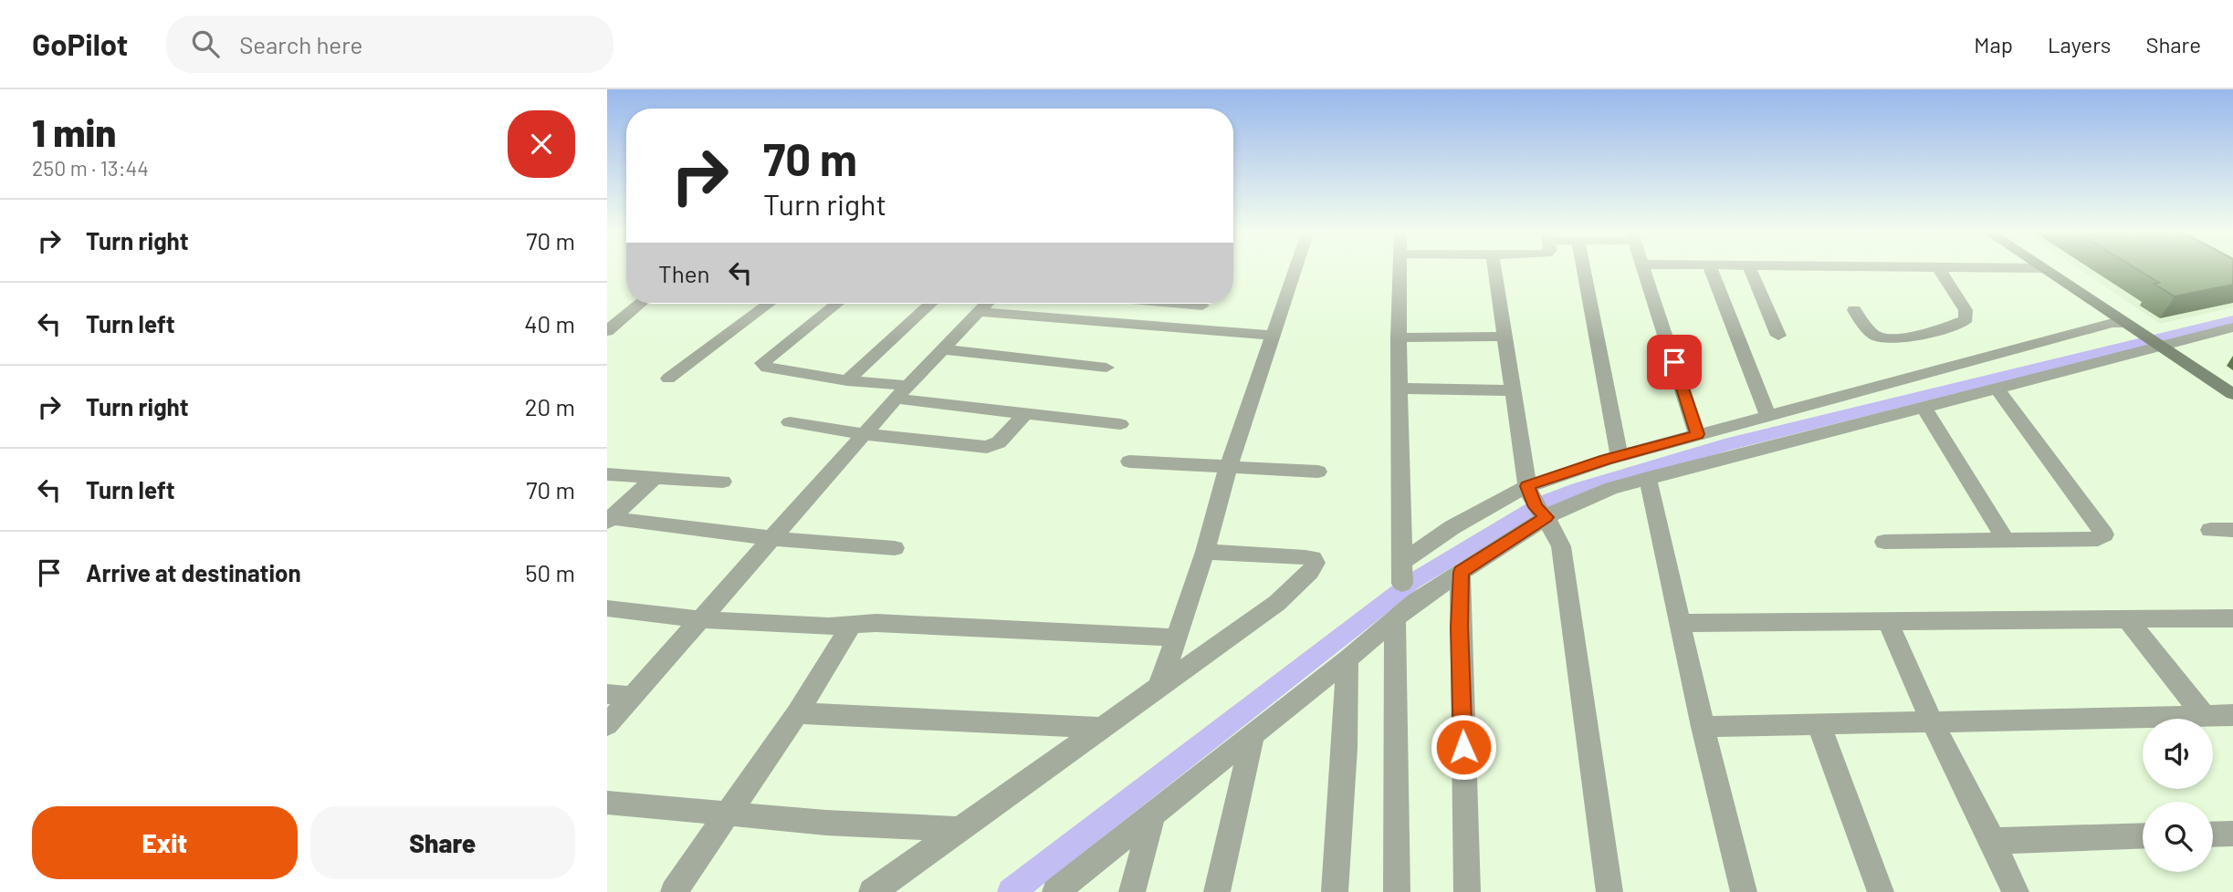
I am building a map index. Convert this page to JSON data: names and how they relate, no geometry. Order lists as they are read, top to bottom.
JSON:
{
  "page": {
    "header": "GoPilot",
    "search": "Search here",
    "nav": ["Map", "Layers", "Share"],
    "heading": ["1 min", "250 m · 13:44"],
    "turn": ["70 m", "Turn right"],
    "list": [
      {
        "name": "Turn right",
        "value": "70 m"
      },
      {
        "name": "Turn left",
        "value": "40 m"
      },
      {
        "name": "Turn right",
        "value": "20 m"
      },
      {
        "name": "Turn left",
        "value": "70 m"
      },
      {
        "name": "Arrive at destination",
        "value": "50 m"
      }
    ],
    "then": "Then",
    "buttons": ["Exit", "Share"]
  }
}
